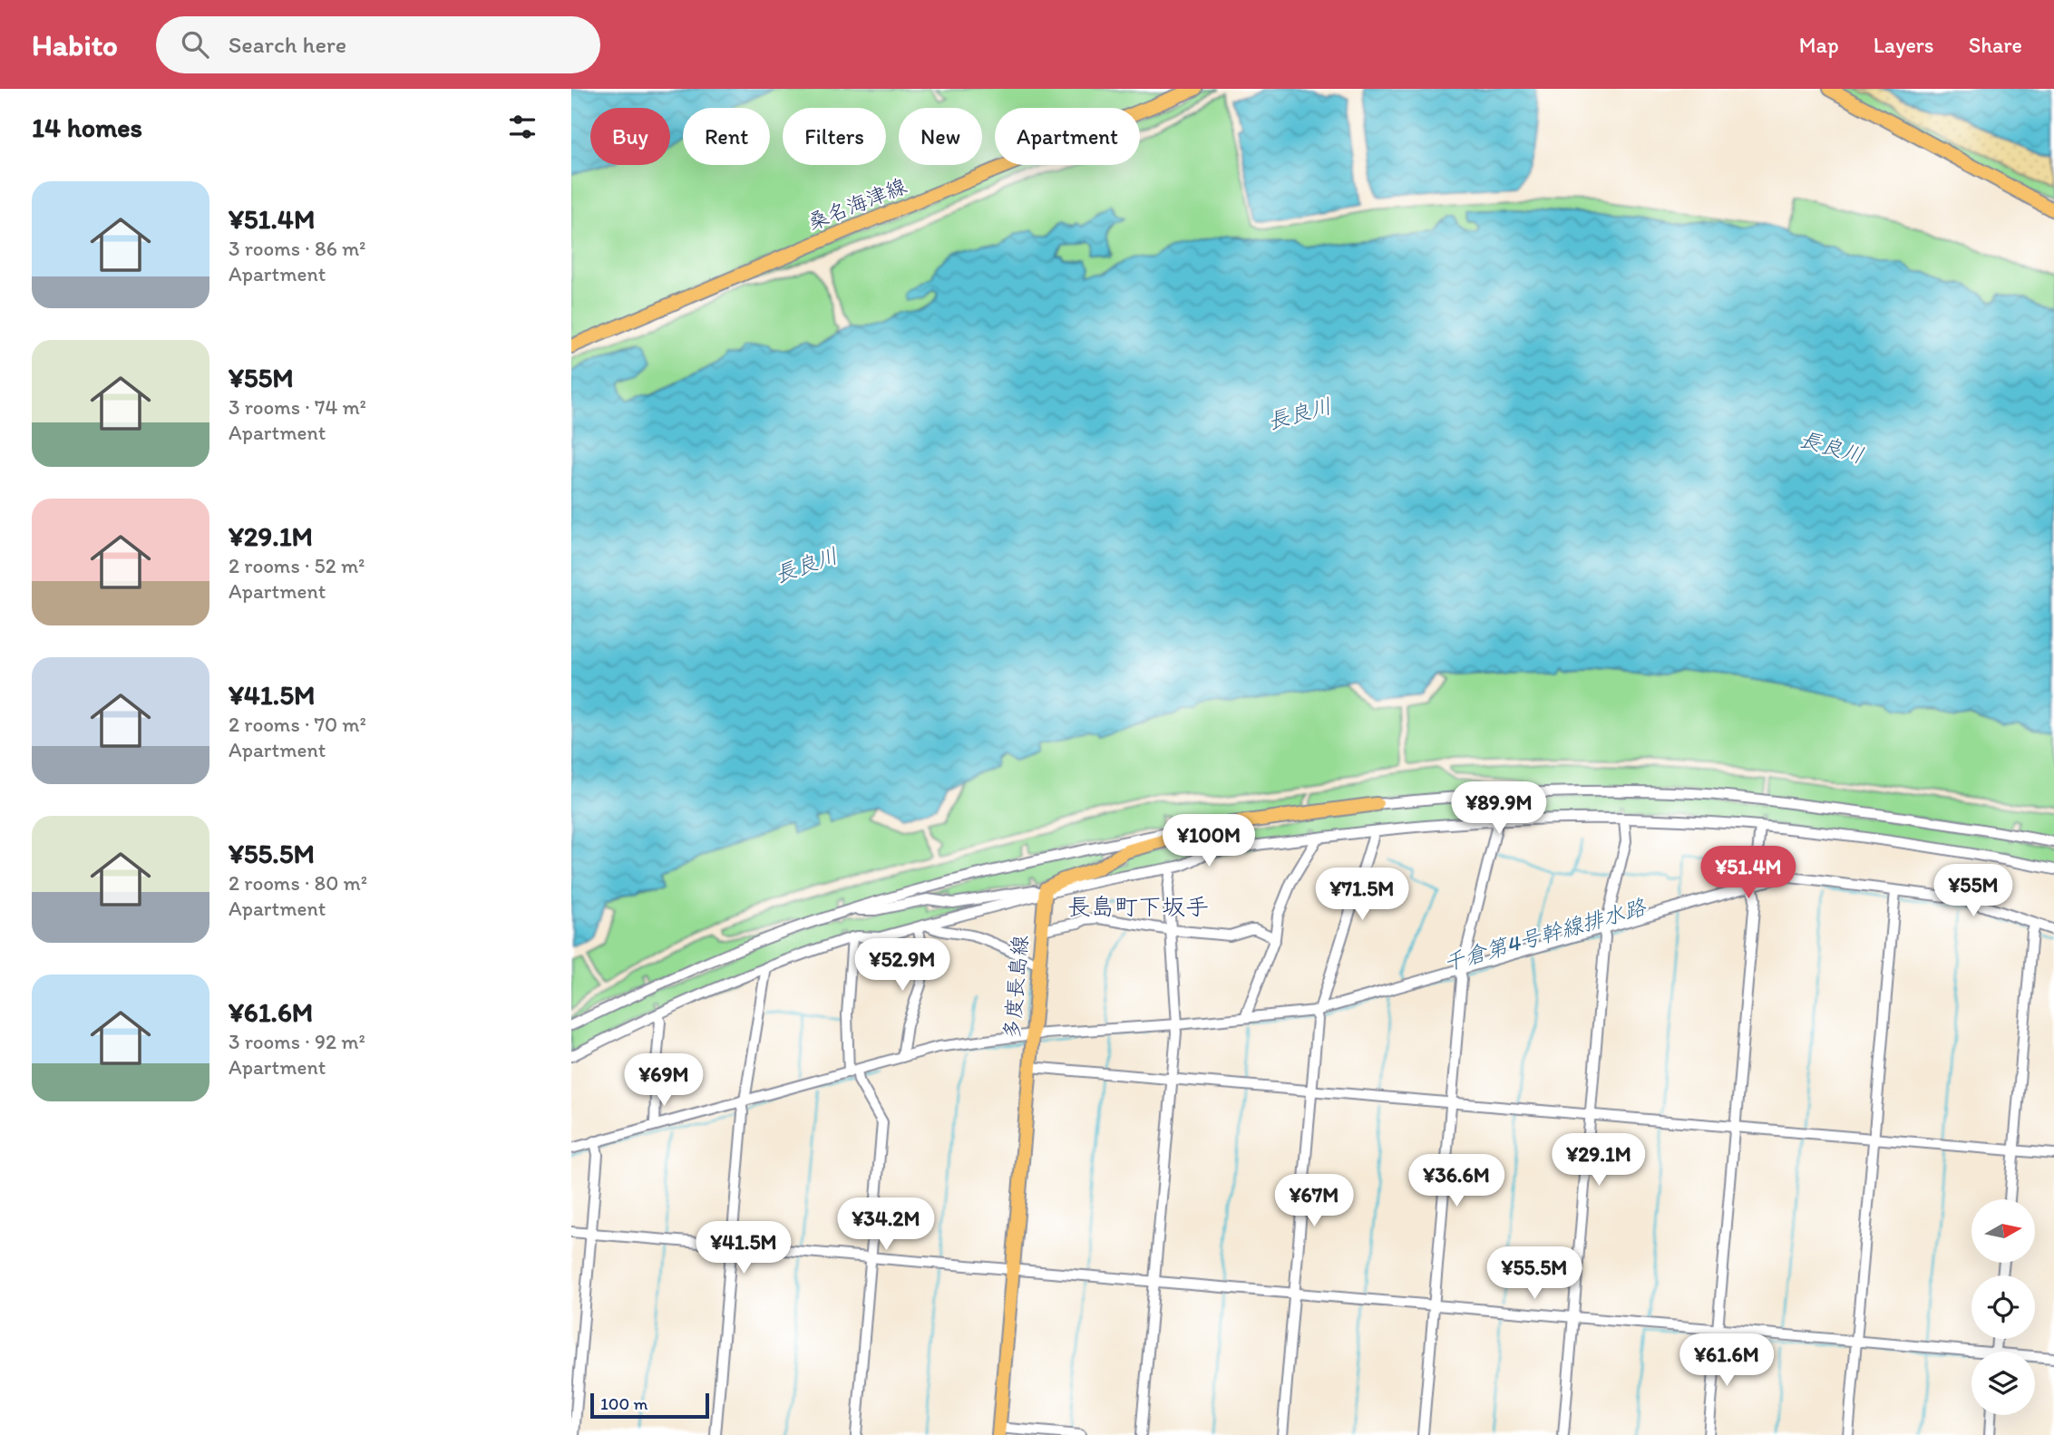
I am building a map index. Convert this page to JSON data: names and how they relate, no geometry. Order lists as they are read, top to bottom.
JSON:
{
  "streets": {
    "main road": ["桑名海津線", "多度長島線"]
  },
  "districts": ["長島町下坂手"],
  "water": ["長良川", "千倉第4号幹線排水路"],
  "scale_bar": "100 m",
  "north": "right",
  "page": {
    "header": "Habito",
    "search": "Search here",
    "nav": ["Map", "Layers", "Share"],
    "heading": "14 homes",
    "chip": [
      "Buy",
      "Rent",
      "Filters",
      "New",
      "Apartment"
    ],
    "list": [
      {
        "name": "¥51.4M",
        "note": "3 rooms · 86 m² · Apartment"
      },
      {
        "name": "¥55M",
        "note": "3 rooms · 74 m² · Apartment"
      },
      {
        "name": "¥29.1M",
        "note": "2 rooms · 52 m² · Apartment"
      },
      {
        "name": "¥41.5M",
        "note": "2 rooms · 70 m² · Apartment"
      },
      {
        "name": "¥55.5M",
        "note": "2 rooms · 80 m² · Apartment"
      },
      {
        "name": "¥61.6M",
        "note": "3 rooms · 92 m² · Apartment"
      }
    ],
    "price": [
      "¥89.9M",
      "¥100M",
      "¥51.4M",
      "¥55M",
      "¥71.5M",
      "¥52.9M",
      "¥69M",
      "¥29.1M",
      "¥36.6M",
      "¥67M",
      "¥34.2M",
      "¥41.5M",
      "¥55.5M",
      "¥61.6M"
    ],
    "scale": "100 m"
  }
}
